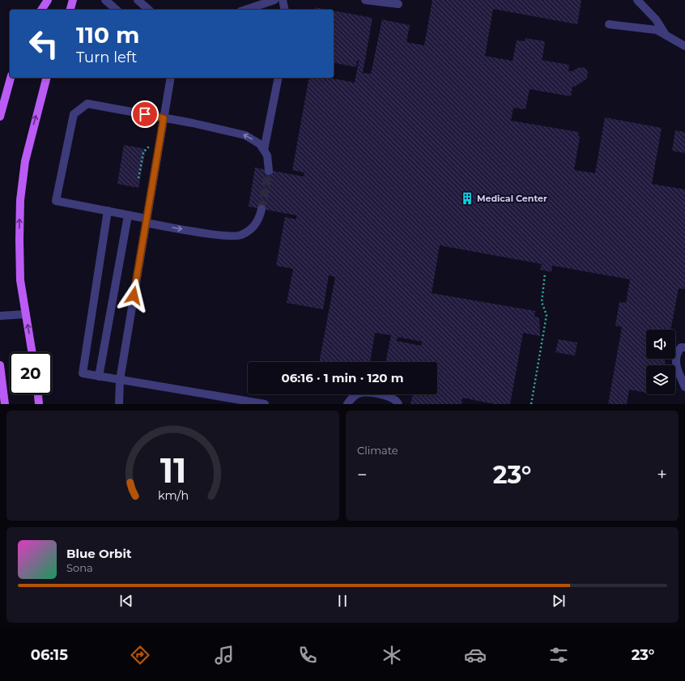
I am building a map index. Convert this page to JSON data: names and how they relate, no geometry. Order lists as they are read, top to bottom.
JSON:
{
  "places": {
    "building": ["Medical Center"]
  },
  "page": {
    "turn": ["110 m", "Turn left"],
    "limit": "20",
    "trip": "06:16 · 1 min · 120 m",
    "tile": "Climate",
    "heat": ["−", "23°", "+"],
    "song": ["Blue Orbit", "Sona"],
    "tabs": ["06:15", "23°"],
    "gauge": ["11", "km/h"]
  }
}
